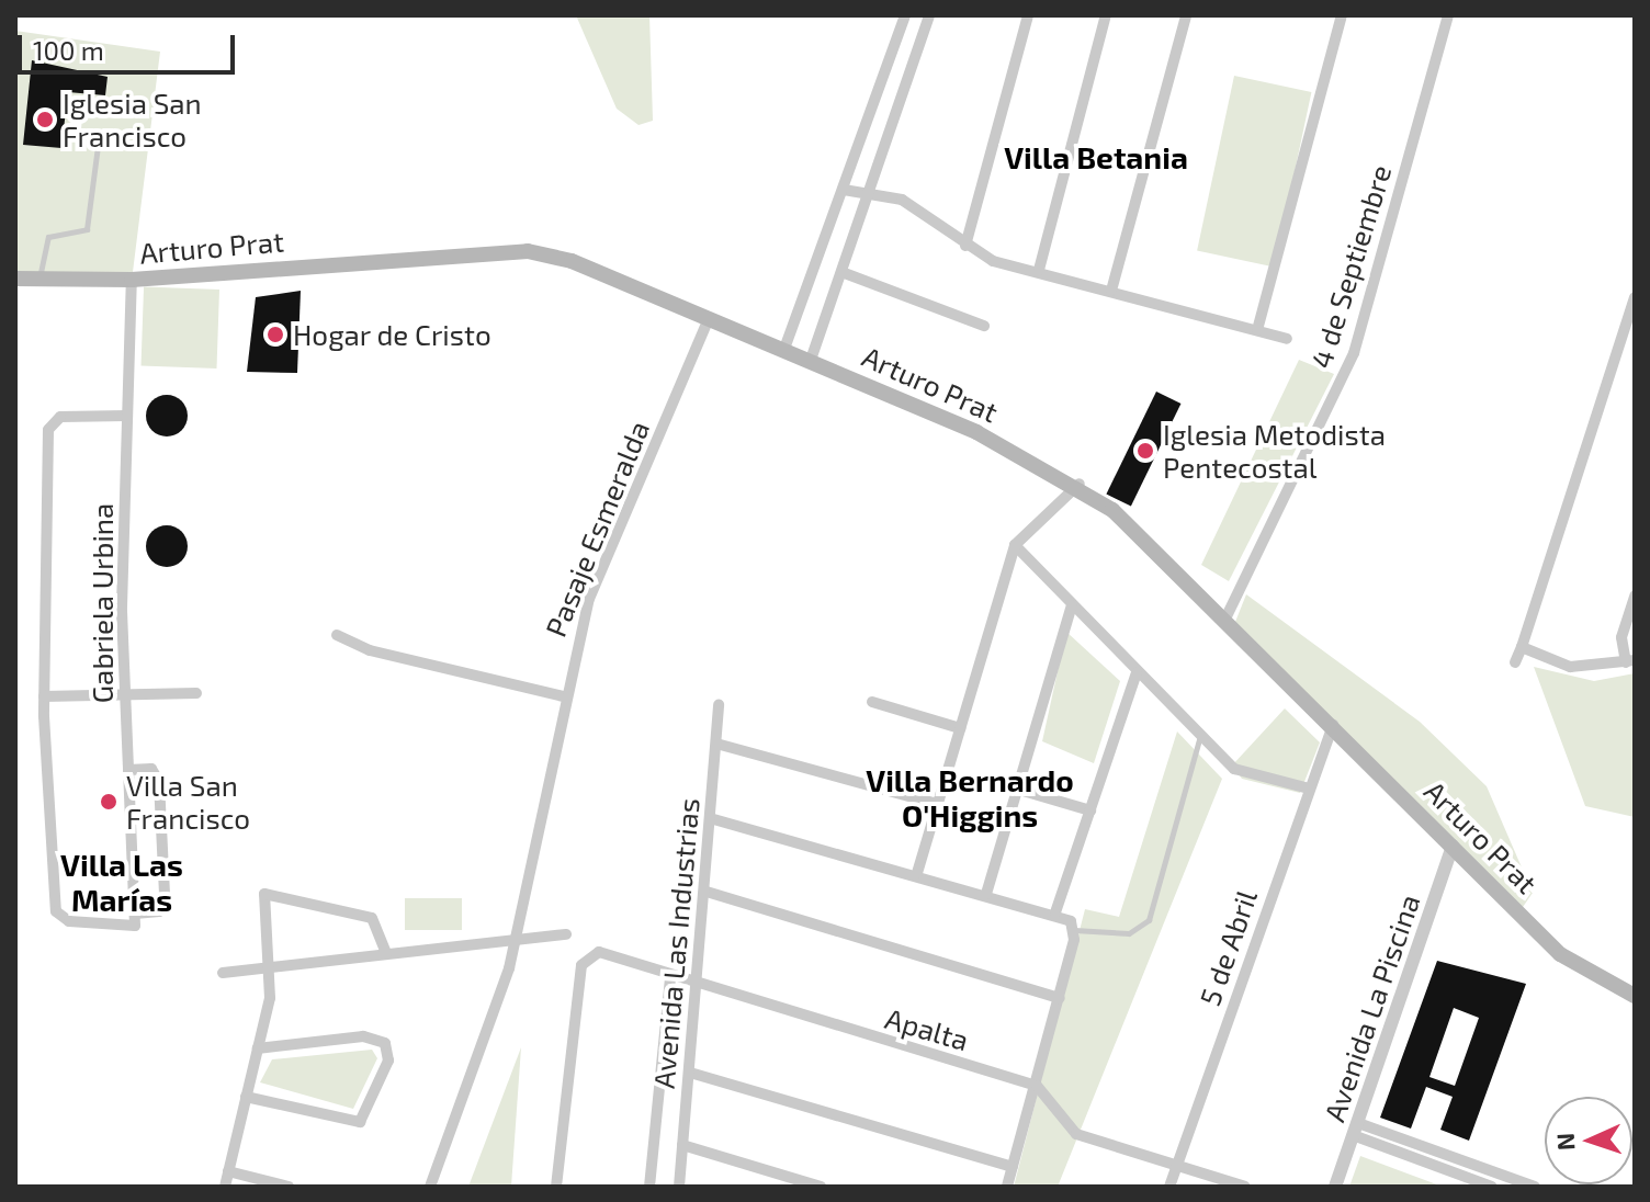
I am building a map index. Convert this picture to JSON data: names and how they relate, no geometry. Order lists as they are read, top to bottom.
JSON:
{
  "streets": {
    "main road": ["Arturo Prat"],
    "street": [
      "4 de Septiembre",
      "Pasaje Esmeralda",
      "Gabriela Urbina",
      "Avenida Las Industrias",
      "5 de Abril",
      "Avenida La Piscina",
      "Apalta"
    ]
  },
  "crossings": [
    ["Arturo Prat", "4 de Septiembre"],
    ["Arturo Prat", "Pasaje Esmeralda"],
    ["Arturo Prat", "Gabriela Urbina"],
    ["Arturo Prat", "5 de Abril"],
    ["Arturo Prat", "Avenida La Piscina"],
    ["Avenida Las Industrias", "Apalta"]
  ],
  "districts": ["Villa Betania", "Villa Bernardo O'Higgins", "Villa Las Marías"],
  "places": [
    "Iglesia San Francisco",
    "Hogar de Cristo",
    "Iglesia Metodista Pentecostal",
    "Villa San Francisco"
  ],
  "scale_bar": "100 m",
  "north": "left"
}
